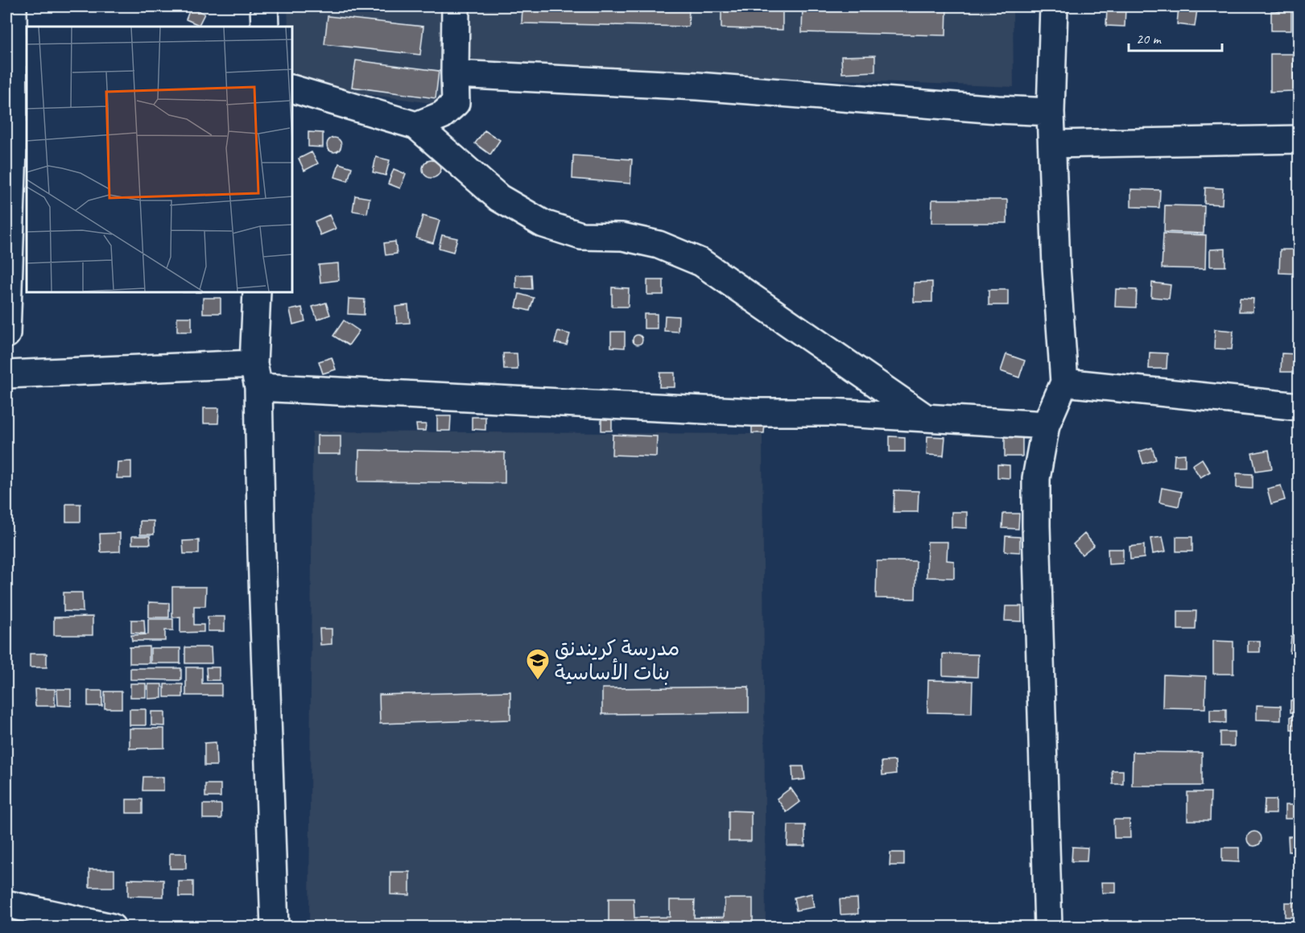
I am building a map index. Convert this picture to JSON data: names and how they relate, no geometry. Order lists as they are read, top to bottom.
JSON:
{
  "places": {
    "school or university": ["مدرسة كريندنق بنات الأساسية"]
  },
  "scale_bar": "20 m"
}
